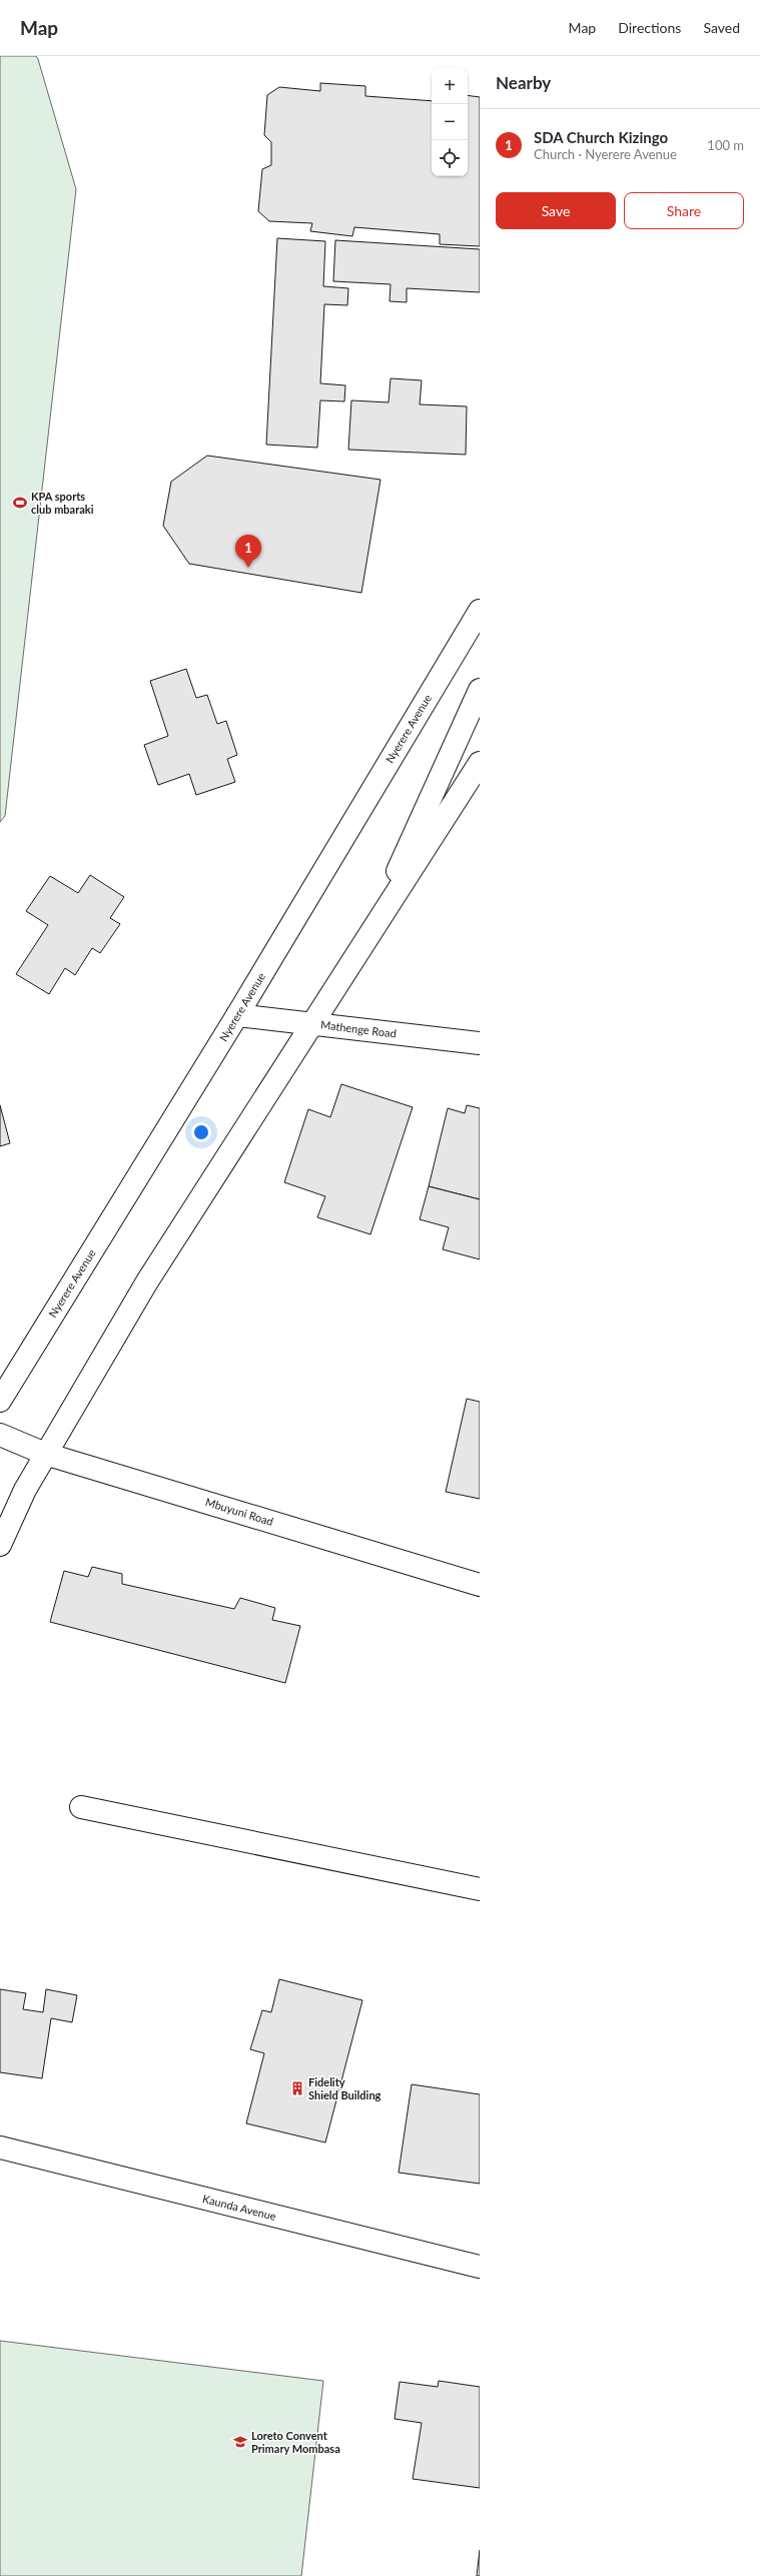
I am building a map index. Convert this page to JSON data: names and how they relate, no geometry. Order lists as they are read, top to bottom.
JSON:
{
  "streets": {
    "main road": [
      "Nyerere Avenue",
      "Mathenge Road",
      "Mbuyuni Road",
      "Kaunda Avenue"
    ]
  },
  "crossings": [
    ["Nyerere Avenue", "Mathenge Road"]
  ],
  "places": {
    "sports": ["KPA sports club mbaraki"],
    "building": ["Fidelity Shield Building"],
    "school or university": ["Loreto Convent Primary Mombasa"]
  },
  "page": {
    "header": "Map",
    "nav": ["Map", "Directions", "Saved"],
    "heading": "Nearby",
    "map_buttons": ["+", "−"],
    "list": [
      {
        "mark": "1",
        "name": "SDA Church Kizingo",
        "note": "Church · Nyerere Avenue",
        "value": "100 m"
      }
    ],
    "buttons": ["Save", "Share"],
    "pins": "1"
  }
}
